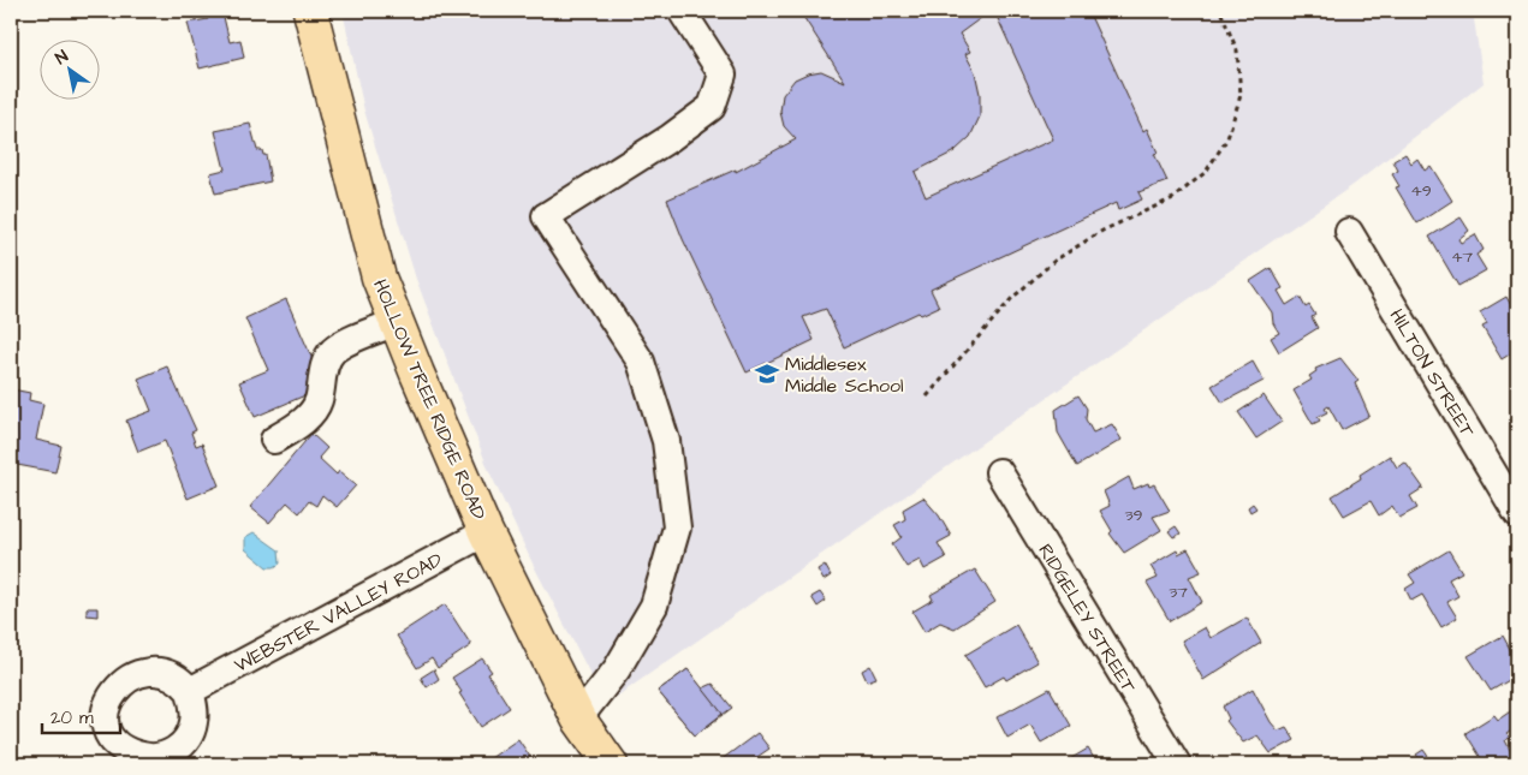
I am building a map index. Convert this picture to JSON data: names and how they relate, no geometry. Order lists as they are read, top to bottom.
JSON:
{
  "streets": {
    "main road": ["HOLLOW TREE RIDGE ROAD"],
    "street": ["HILTON STREET", "WEBSTER VALLEY ROAD", "RIDGELEY STREET"]
  },
  "crossings": [
    ["HOLLOW TREE RIDGE ROAD", "WEBSTER VALLEY ROAD"]
  ],
  "places": {
    "school or university": ["Middlesex Middle School"]
  },
  "house_numbers": [
    "49",
    "47",
    "39",
    "37"
  ],
  "scale_bar": "20 m",
  "north": "top left"
}
